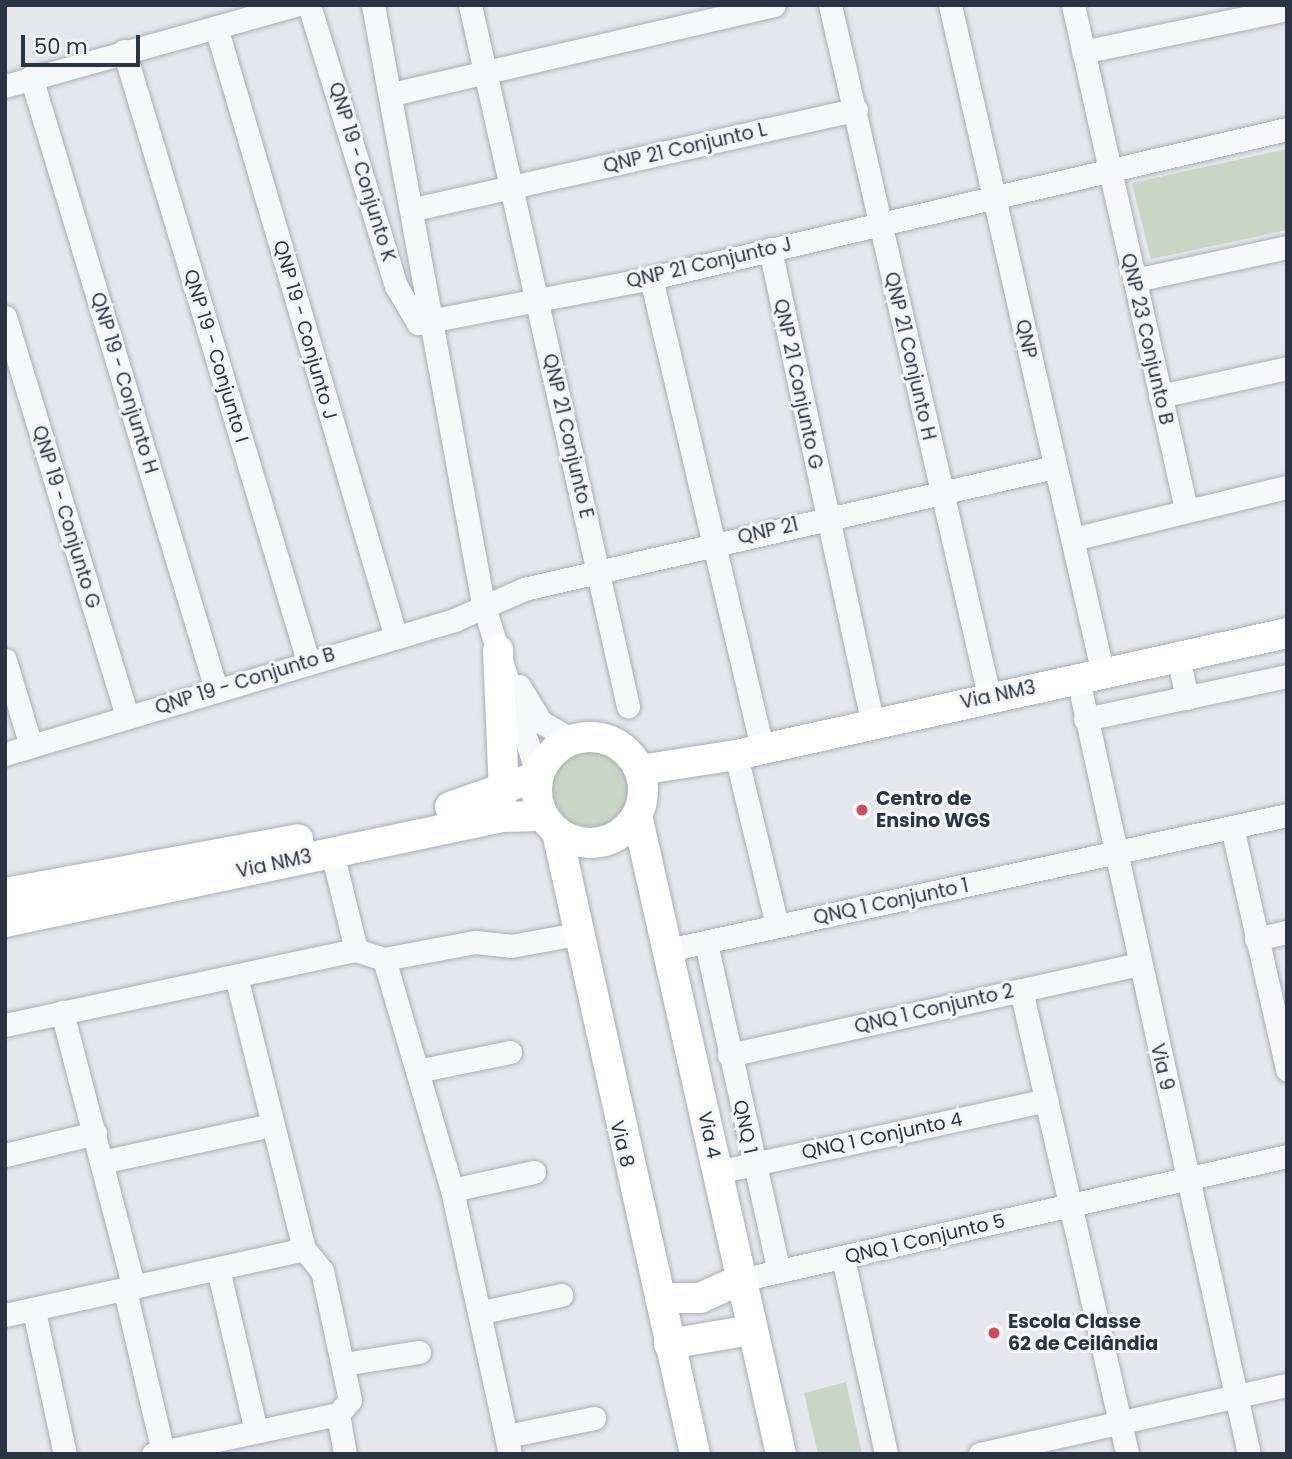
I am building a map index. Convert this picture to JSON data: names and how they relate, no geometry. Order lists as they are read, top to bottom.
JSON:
{
  "streets": {
    "main road": ["Via NM3", "Via 4", "Via 8"],
    "street": [
      "QNP 21 Conjunto L",
      "QNP 19 - Conjunto K",
      "QNP 21 Conjunto J",
      "QNP 19 - Conjunto J",
      "QNP",
      "QNP 23 Conjunto B",
      "QNP 19 - Conjunto I",
      "QNP 21 Conjunto H",
      "QNP 19 - Conjunto H",
      "QNP 21 Conjunto G",
      "QNP 21 Conjunto E",
      "QNP 19 - Conjunto G",
      "QNP 21",
      "QNP 19 - Conjunto B",
      "QNQ 1 Conjunto 1",
      "QNQ 1 Conjunto 2",
      "Via 9",
      "QNQ 1",
      "QNQ 1 Conjunto 4",
      "QNQ 1 Conjunto 5"
    ]
  },
  "crossings": [
    ["QNP 21 Conjunto L", "QNP 21 Conjunto H"],
    ["QNP 21 Conjunto J", "QNP 21 Conjunto H"],
    ["QNP 21 Conjunto J", "QNP 21 Conjunto G"],
    ["QNP 21 Conjunto J", "QNP 21 Conjunto E"],
    ["QNP 19 - Conjunto J", "QNP 19 - Conjunto B"],
    ["QNP", "QNP 21"],
    ["QNP", "Via NM3"],
    ["QNP", "Via 9"],
    ["QNP 19 - Conjunto I", "QNP 19 - Conjunto B"],
    ["QNP 21 Conjunto H", "QNP 21"],
    ["QNP 21 Conjunto H", "Via NM3"],
    ["QNP 19 - Conjunto H", "QNP 19 - Conjunto B"],
    ["QNP 21 Conjunto G", "QNP 21"],
    ["QNP 21 Conjunto G", "Via NM3"],
    ["QNP 21 Conjunto E", "QNP 21"],
    ["QNP 19 - Conjunto G", "QNP 19 - Conjunto B"],
    ["QNP 21", "QNP 19 - Conjunto B"],
    ["Via NM3", "Via 9"],
    ["Via NM3", "Via 4"],
    ["Via NM3", "Via 8"],
    ["QNQ 1 Conjunto 1", "Via 9"],
    ["QNQ 1 Conjunto 1", "QNQ 1"],
    ["QNQ 1 Conjunto 1", "Via 4"],
    ["QNQ 1 Conjunto 2", "Via 9"],
    ["QNQ 1 Conjunto 2", "QNQ 1"],
    ["QNQ 1", "QNQ 1 Conjunto 4"],
    ["QNQ 1", "QNQ 1 Conjunto 5"],
    ["Via 4", "QNQ 1 Conjunto 4"],
    ["Via 4", "Via 8"]
  ],
  "places": ["Centro de Ensino WGS", "Escola Classe 62 de Ceilândia"],
  "scale_bar": "50 m"
}
